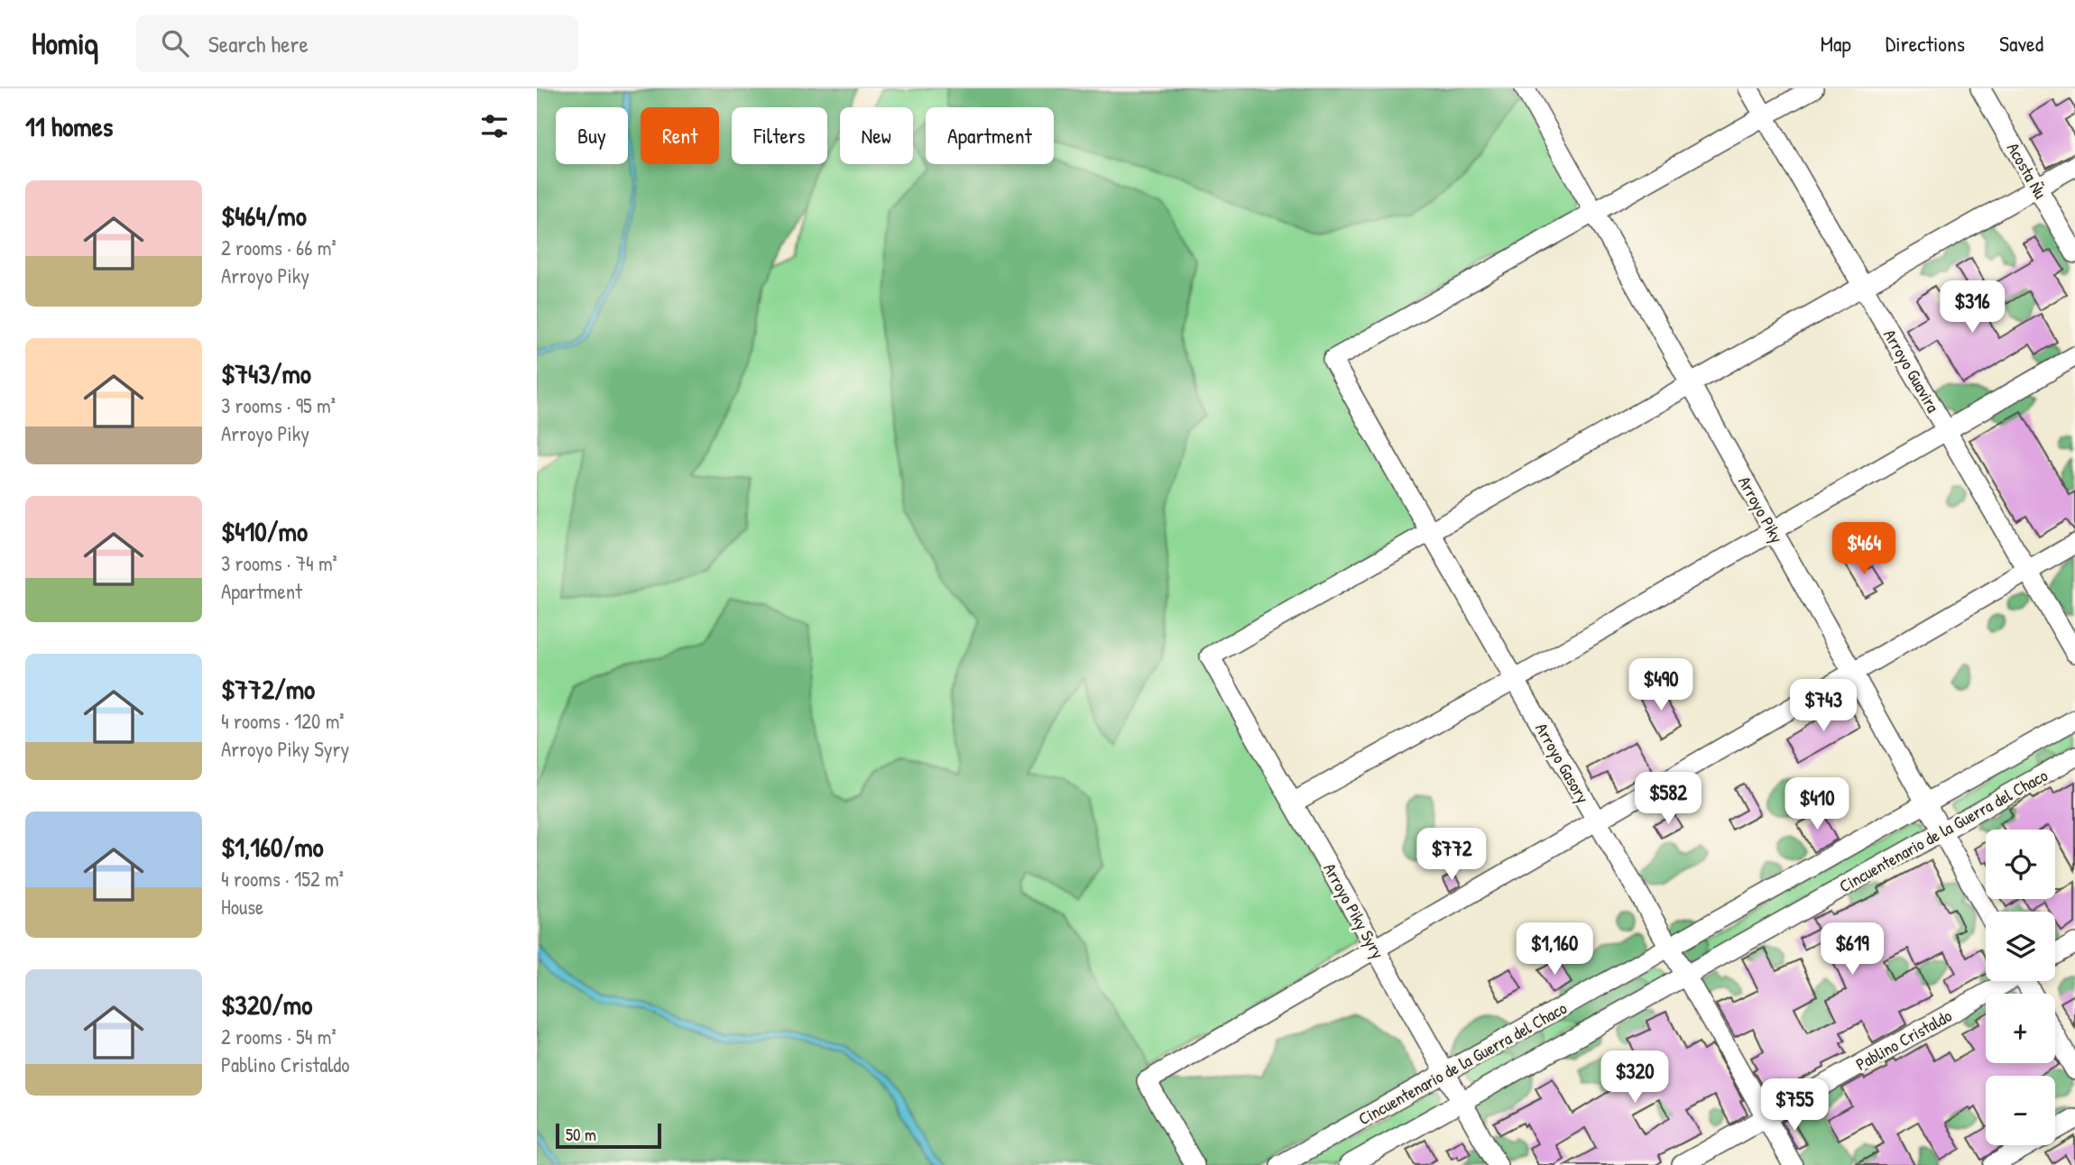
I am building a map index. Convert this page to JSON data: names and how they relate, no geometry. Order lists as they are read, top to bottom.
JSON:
{
  "streets": {
    "street": [
      "Acosta Ñu",
      "Arroyo Guavira",
      "Arroyo Piky",
      "Arroyo Gasory",
      "Cincuentenario de la Guerra del Chaco",
      "Arroyo Piky Syry",
      "Pablino Cristaldo"
    ]
  },
  "crossings": [
    ["Arroyo Piky", "Arroyo Gasory"],
    ["Arroyo Piky", "Cincuentenario de la Guerra del Chaco"],
    ["Arroyo Gasory", "Cincuentenario de la Guerra del Chaco"],
    ["Arroyo Gasory", "Arroyo Piky Syry"],
    ["Arroyo Gasory", "Pablino Cristaldo"],
    ["Cincuentenario de la Guerra del Chaco", "Arroyo Piky Syry"]
  ],
  "scale_bar": "50 m",
  "page": {
    "header": "Homiq",
    "search": "Search here",
    "nav": ["Map", "Directions", "Saved"],
    "heading": "11 homes",
    "chip": [
      "Buy",
      "Rent",
      "Filters",
      "New",
      "Apartment"
    ],
    "list": [
      {
        "name": "$464/mo",
        "note": "2 rooms · 66 m² · Arroyo Piky"
      },
      {
        "name": "$743/mo",
        "note": "3 rooms · 95 m² · Arroyo Piky"
      },
      {
        "name": "$410/mo",
        "note": "3 rooms · 74 m² · Apartment"
      },
      {
        "name": "$772/mo",
        "note": "4 rooms · 120 m² · Arroyo Piky Syry"
      },
      {
        "name": "$1,160/mo",
        "note": "4 rooms · 152 m² · House"
      },
      {
        "name": "$320/mo",
        "note": "2 rooms · 54 m² · Pablino Cristaldo"
      }
    ],
    "price": [
      "$316",
      "$464",
      "$490",
      "$743",
      "$582",
      "$410",
      "$772",
      "$1,160",
      "$619",
      "$320",
      "$755"
    ],
    "map_buttons": ["+", "−"],
    "scale": "50 m"
  }
}
